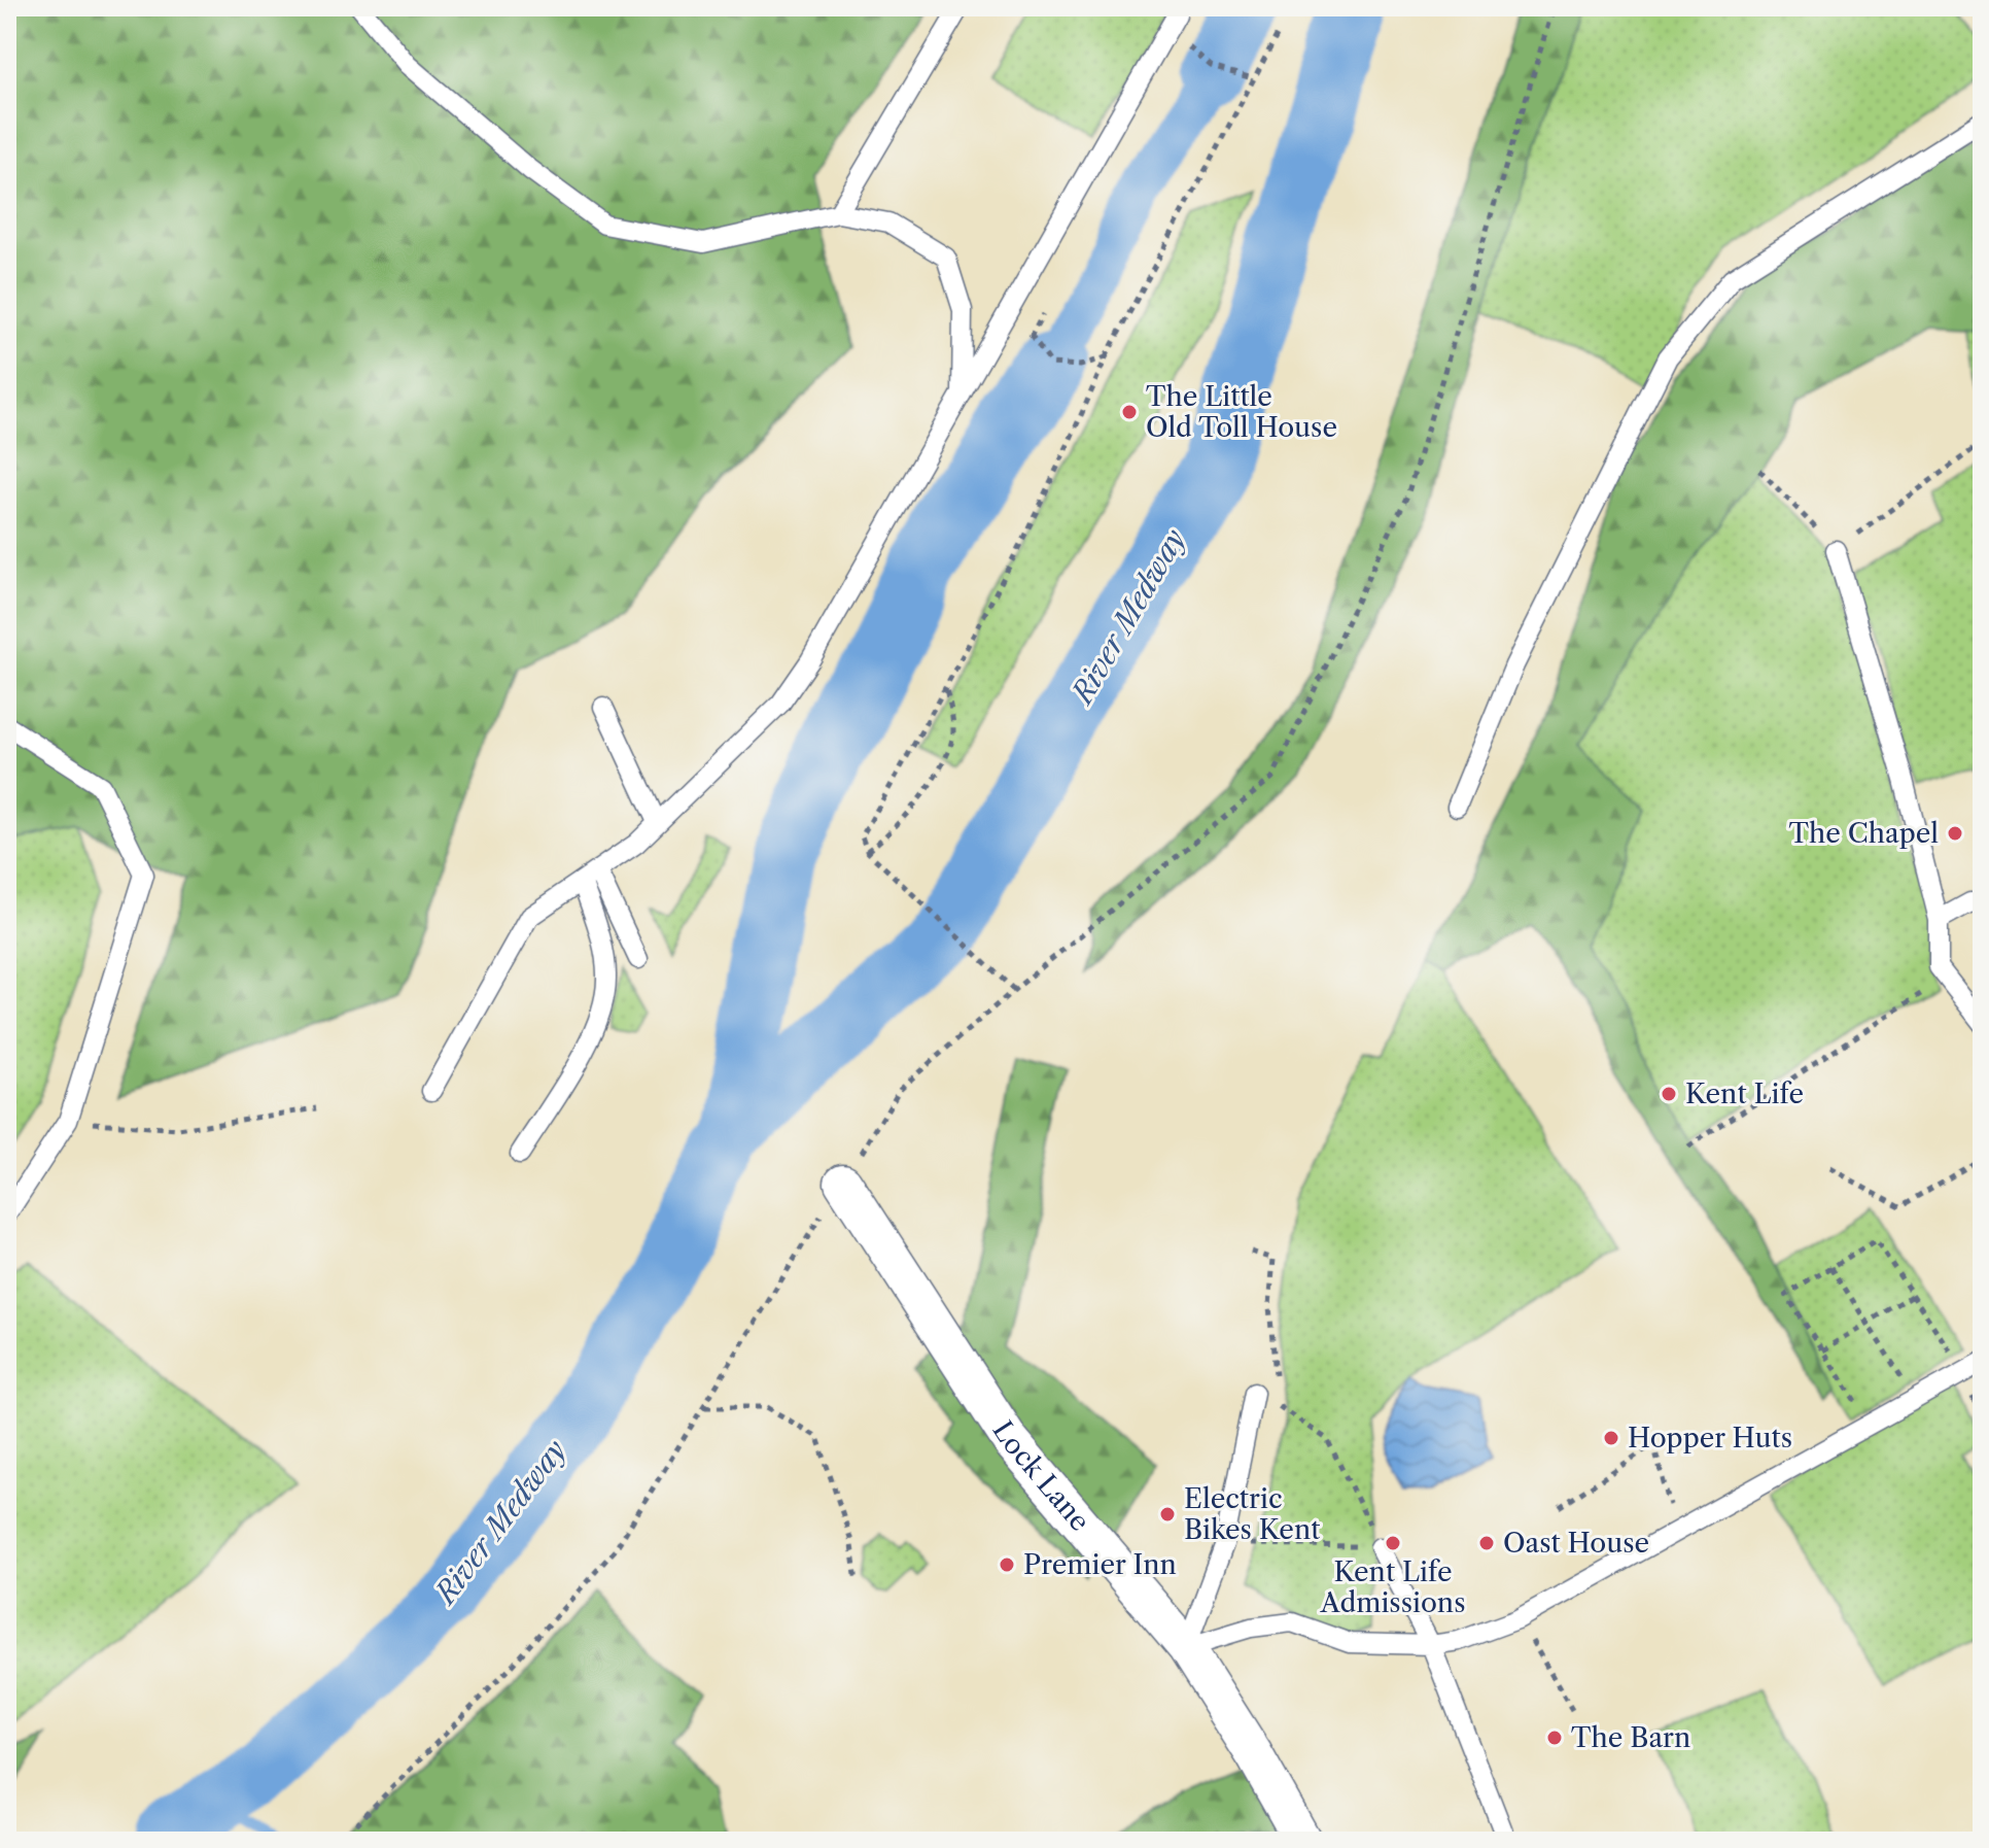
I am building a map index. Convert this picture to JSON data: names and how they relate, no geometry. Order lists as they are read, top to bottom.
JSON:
{
  "streets": {
    "street": ["Lock Lane"]
  },
  "water": ["River Medway"],
  "places": [
    "The Little Old Toll House",
    "The Chapel",
    "Kent Life",
    "Hopper Huts",
    "Electric Bikes Kent",
    "Kent Life Admissions",
    "Oast House",
    "Premier Inn",
    "The Barn"
  ]
}
